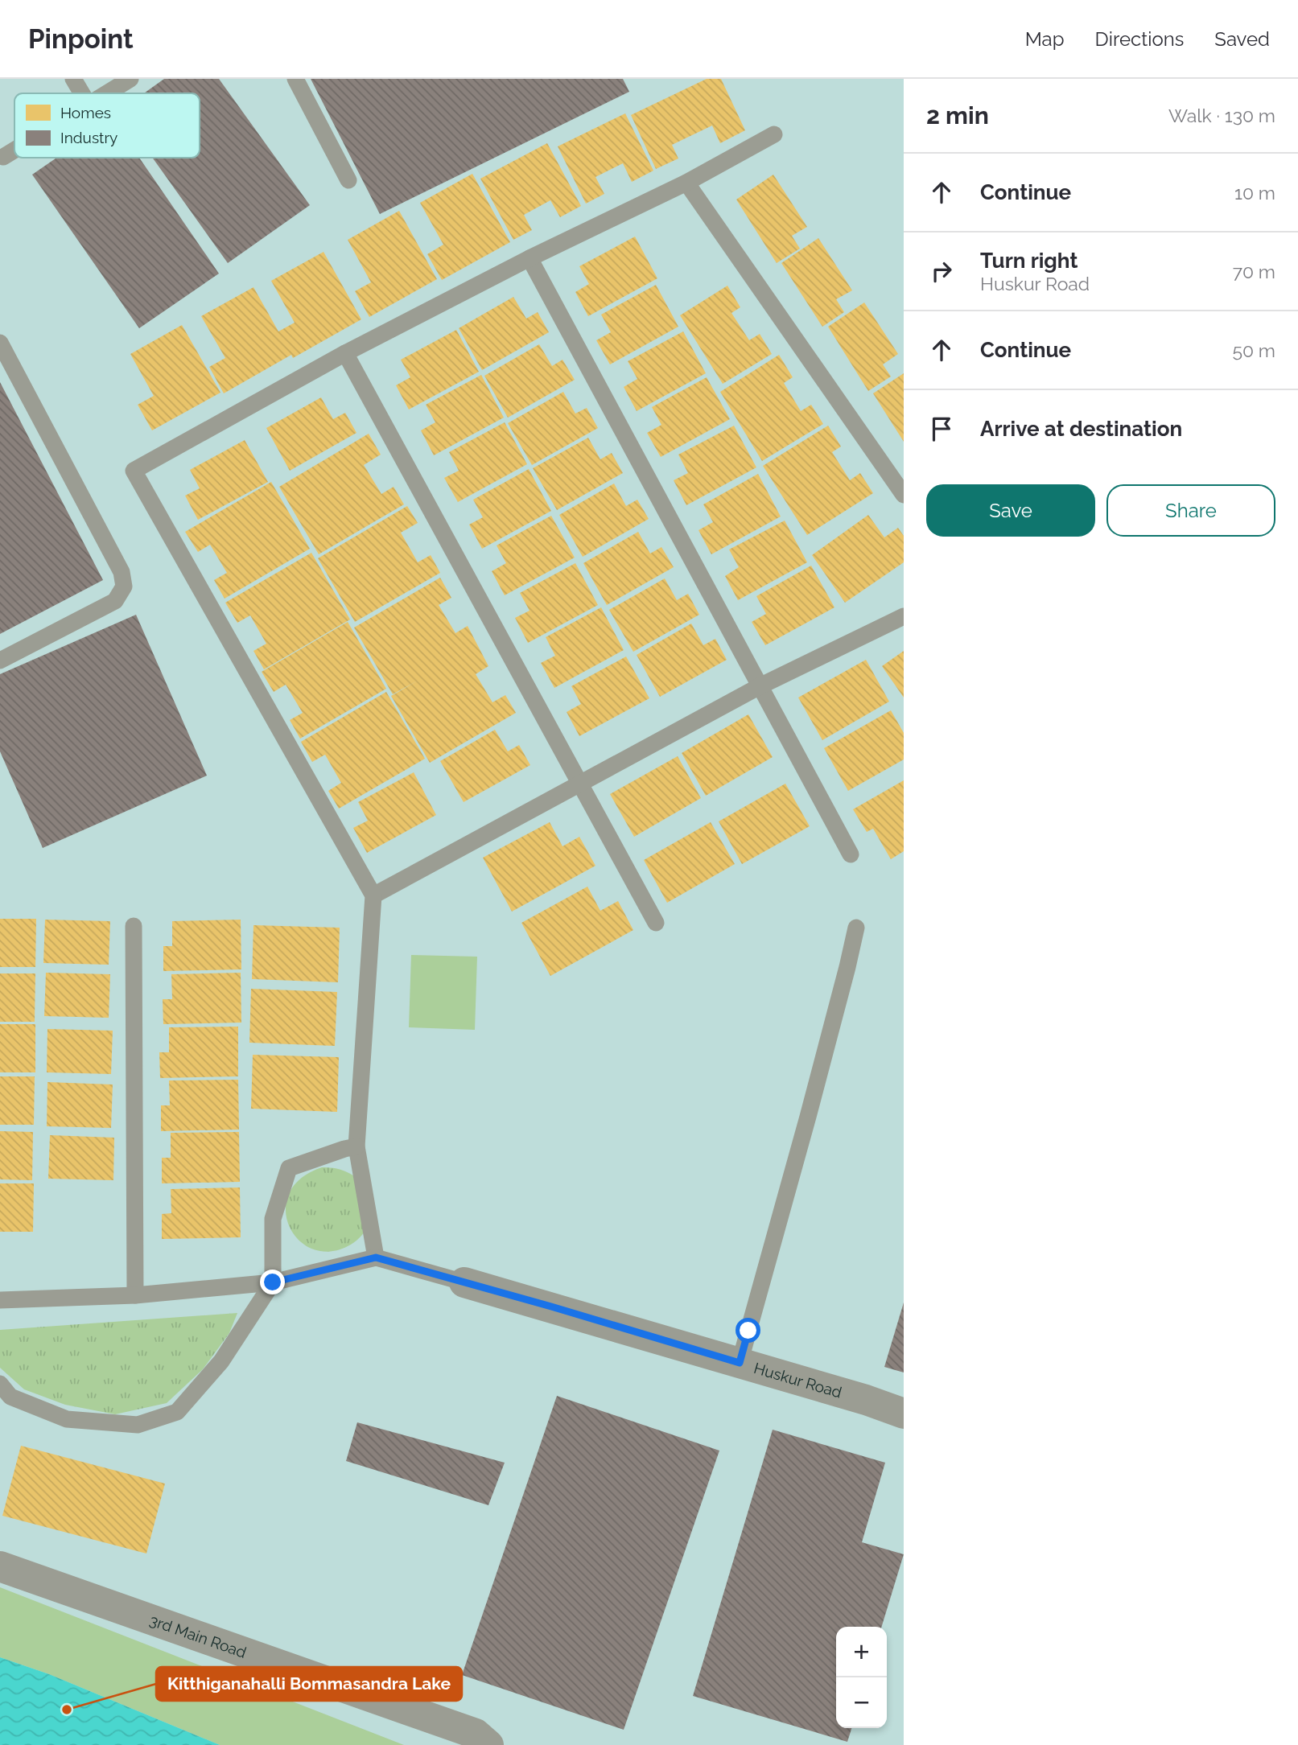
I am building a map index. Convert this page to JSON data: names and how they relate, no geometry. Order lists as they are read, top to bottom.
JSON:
{
  "streets": {
    "street": ["Huskur Road", "3rd Main Road"]
  },
  "places": ["Kitthiganahalli Bommasandra Lake"],
  "legend": ["Homes", "Industry"],
  "page": {
    "header": "Pinpoint",
    "nav": ["Map", "Directions", "Saved"],
    "heading": ["2 min", "Walk · 130 m"],
    "list": [
      ["Continue", "10 m"],
      ["Turn right", "Huskur Road", "70 m"],
      ["Continue", "50 m"],
      "Arrive at destination"
    ],
    "buttons": ["Save", "Share"],
    "map_buttons": ["+", "−"]
  }
}
